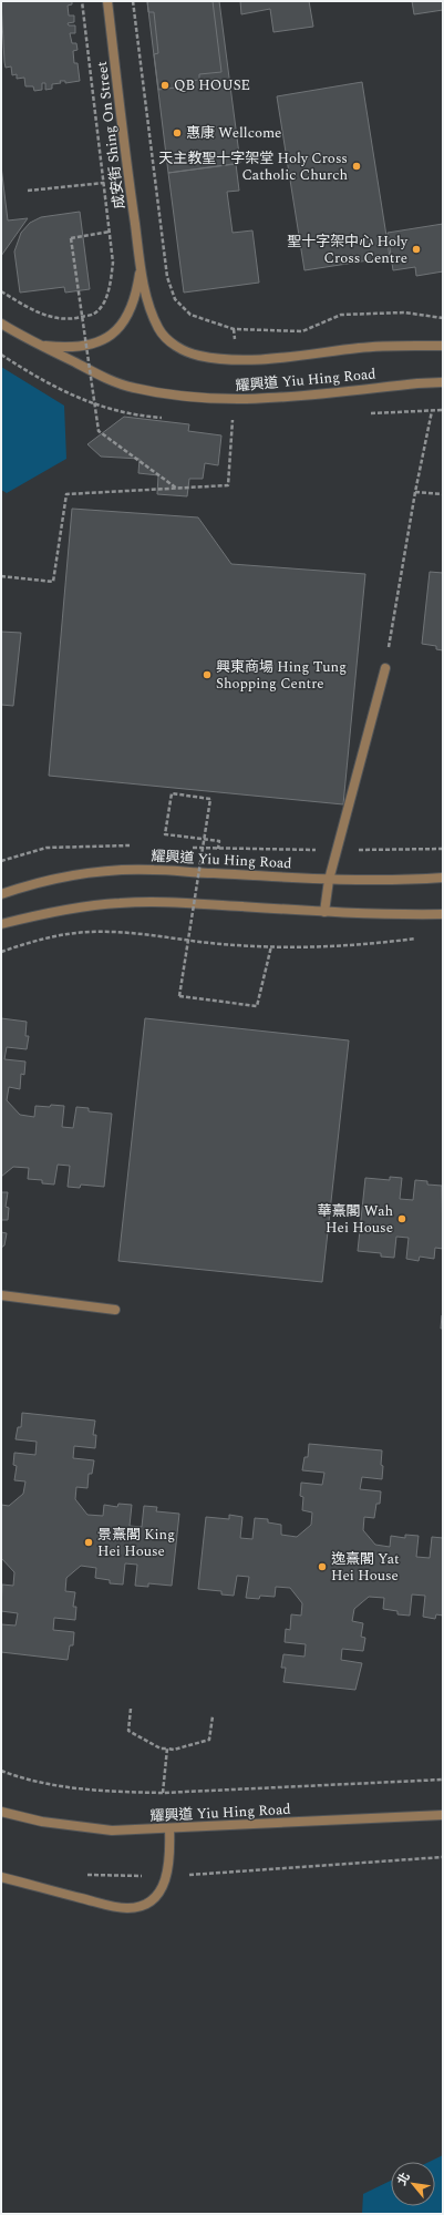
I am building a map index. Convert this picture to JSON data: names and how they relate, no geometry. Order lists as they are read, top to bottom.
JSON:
{
  "streets": {
    "street": ["成安街 Shing On Street", "耀興道 Yiu Hing Road"]
  },
  "crossings": [
    ["成安街 Shing On Street", "耀興道 Yiu Hing Road"]
  ],
  "places": [
    "QB HOUSE",
    "惠康 Wellcome",
    "天主教聖十字架堂 Holy Cross Catholic Church",
    "聖十字架中心 Holy Cross Centre",
    "興東商場 Hing Tung Shopping Centre",
    "華熹閣 Wah Hei House",
    "景熹閣 King Hei House",
    "逸熹閣 Yat Hei House"
  ],
  "north": "top left"
}
